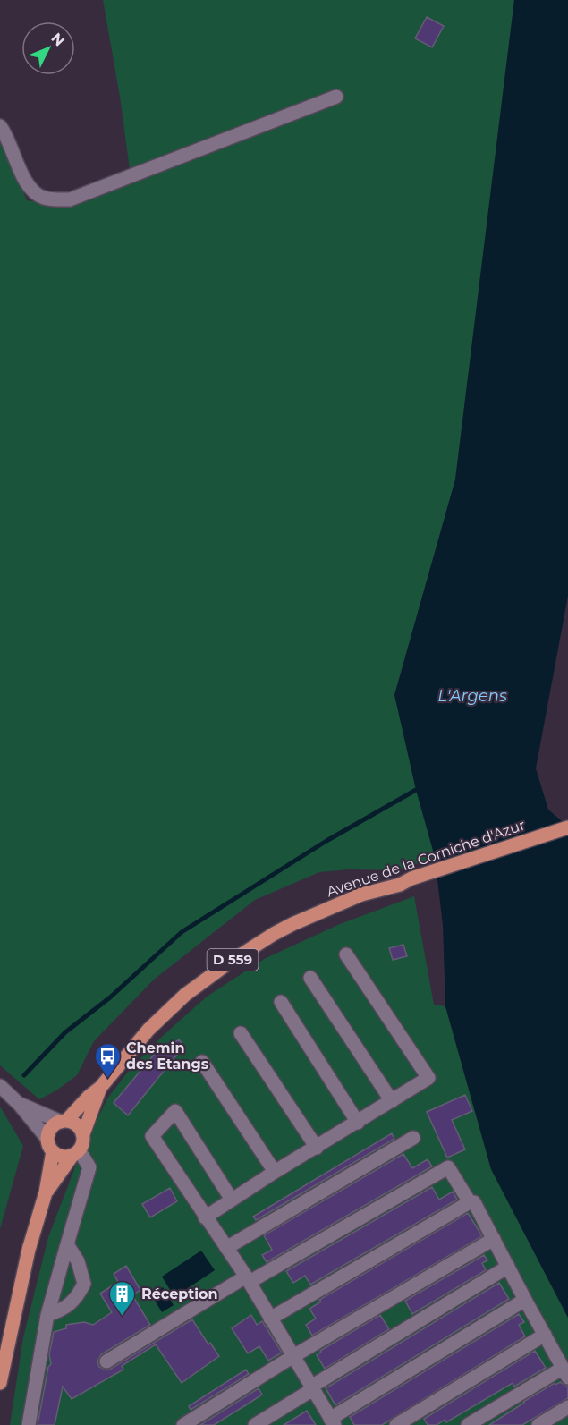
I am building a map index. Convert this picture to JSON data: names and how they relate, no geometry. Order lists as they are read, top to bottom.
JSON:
{
  "streets": {
    "main road": ["Avenue de la Corniche d'Azur", "D 559"]
  },
  "water": ["L'Argens"],
  "places": {
    "bus stop": ["Chemin des Etangs"],
    "building": ["Réception"]
  },
  "north": "top right"
}
